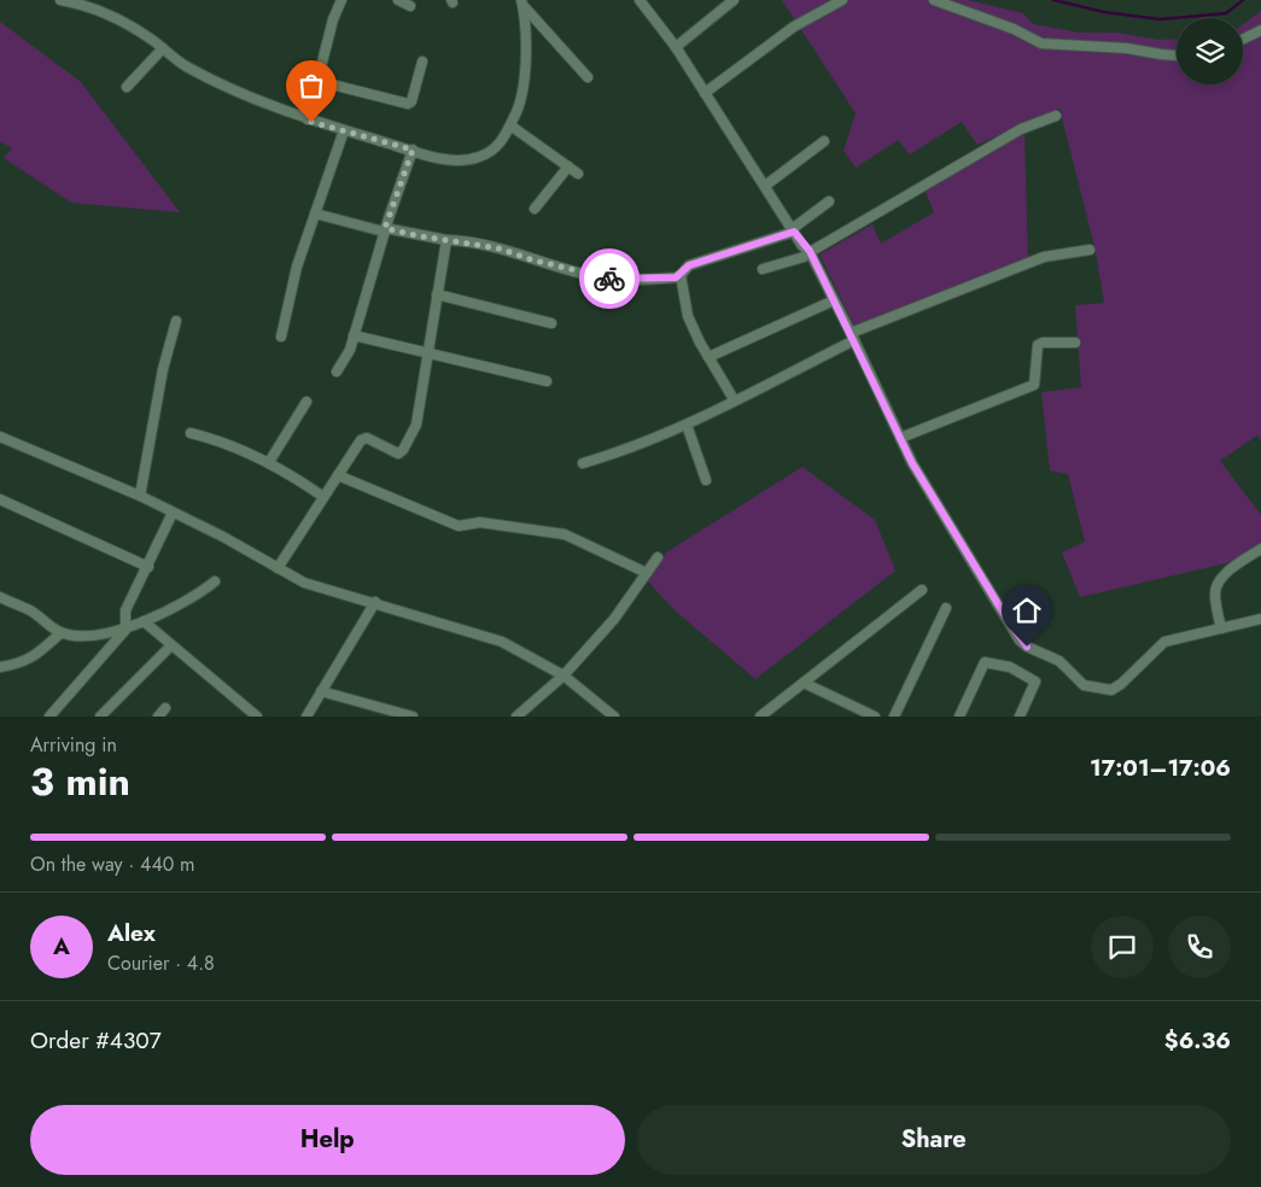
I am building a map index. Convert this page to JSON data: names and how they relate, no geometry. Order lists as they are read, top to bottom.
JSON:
{
  "page": {
    "heading": ["3 min", "Arriving in", "17:01–17:06"],
    "panel": [
      "Alex",
      "Courier · 4.8",
      "Order #4307",
      "$6.36"
    ],
    "bar": "On the way · 440 m",
    "round": "A",
    "buttons": ["Help", "Share"]
  }
}
